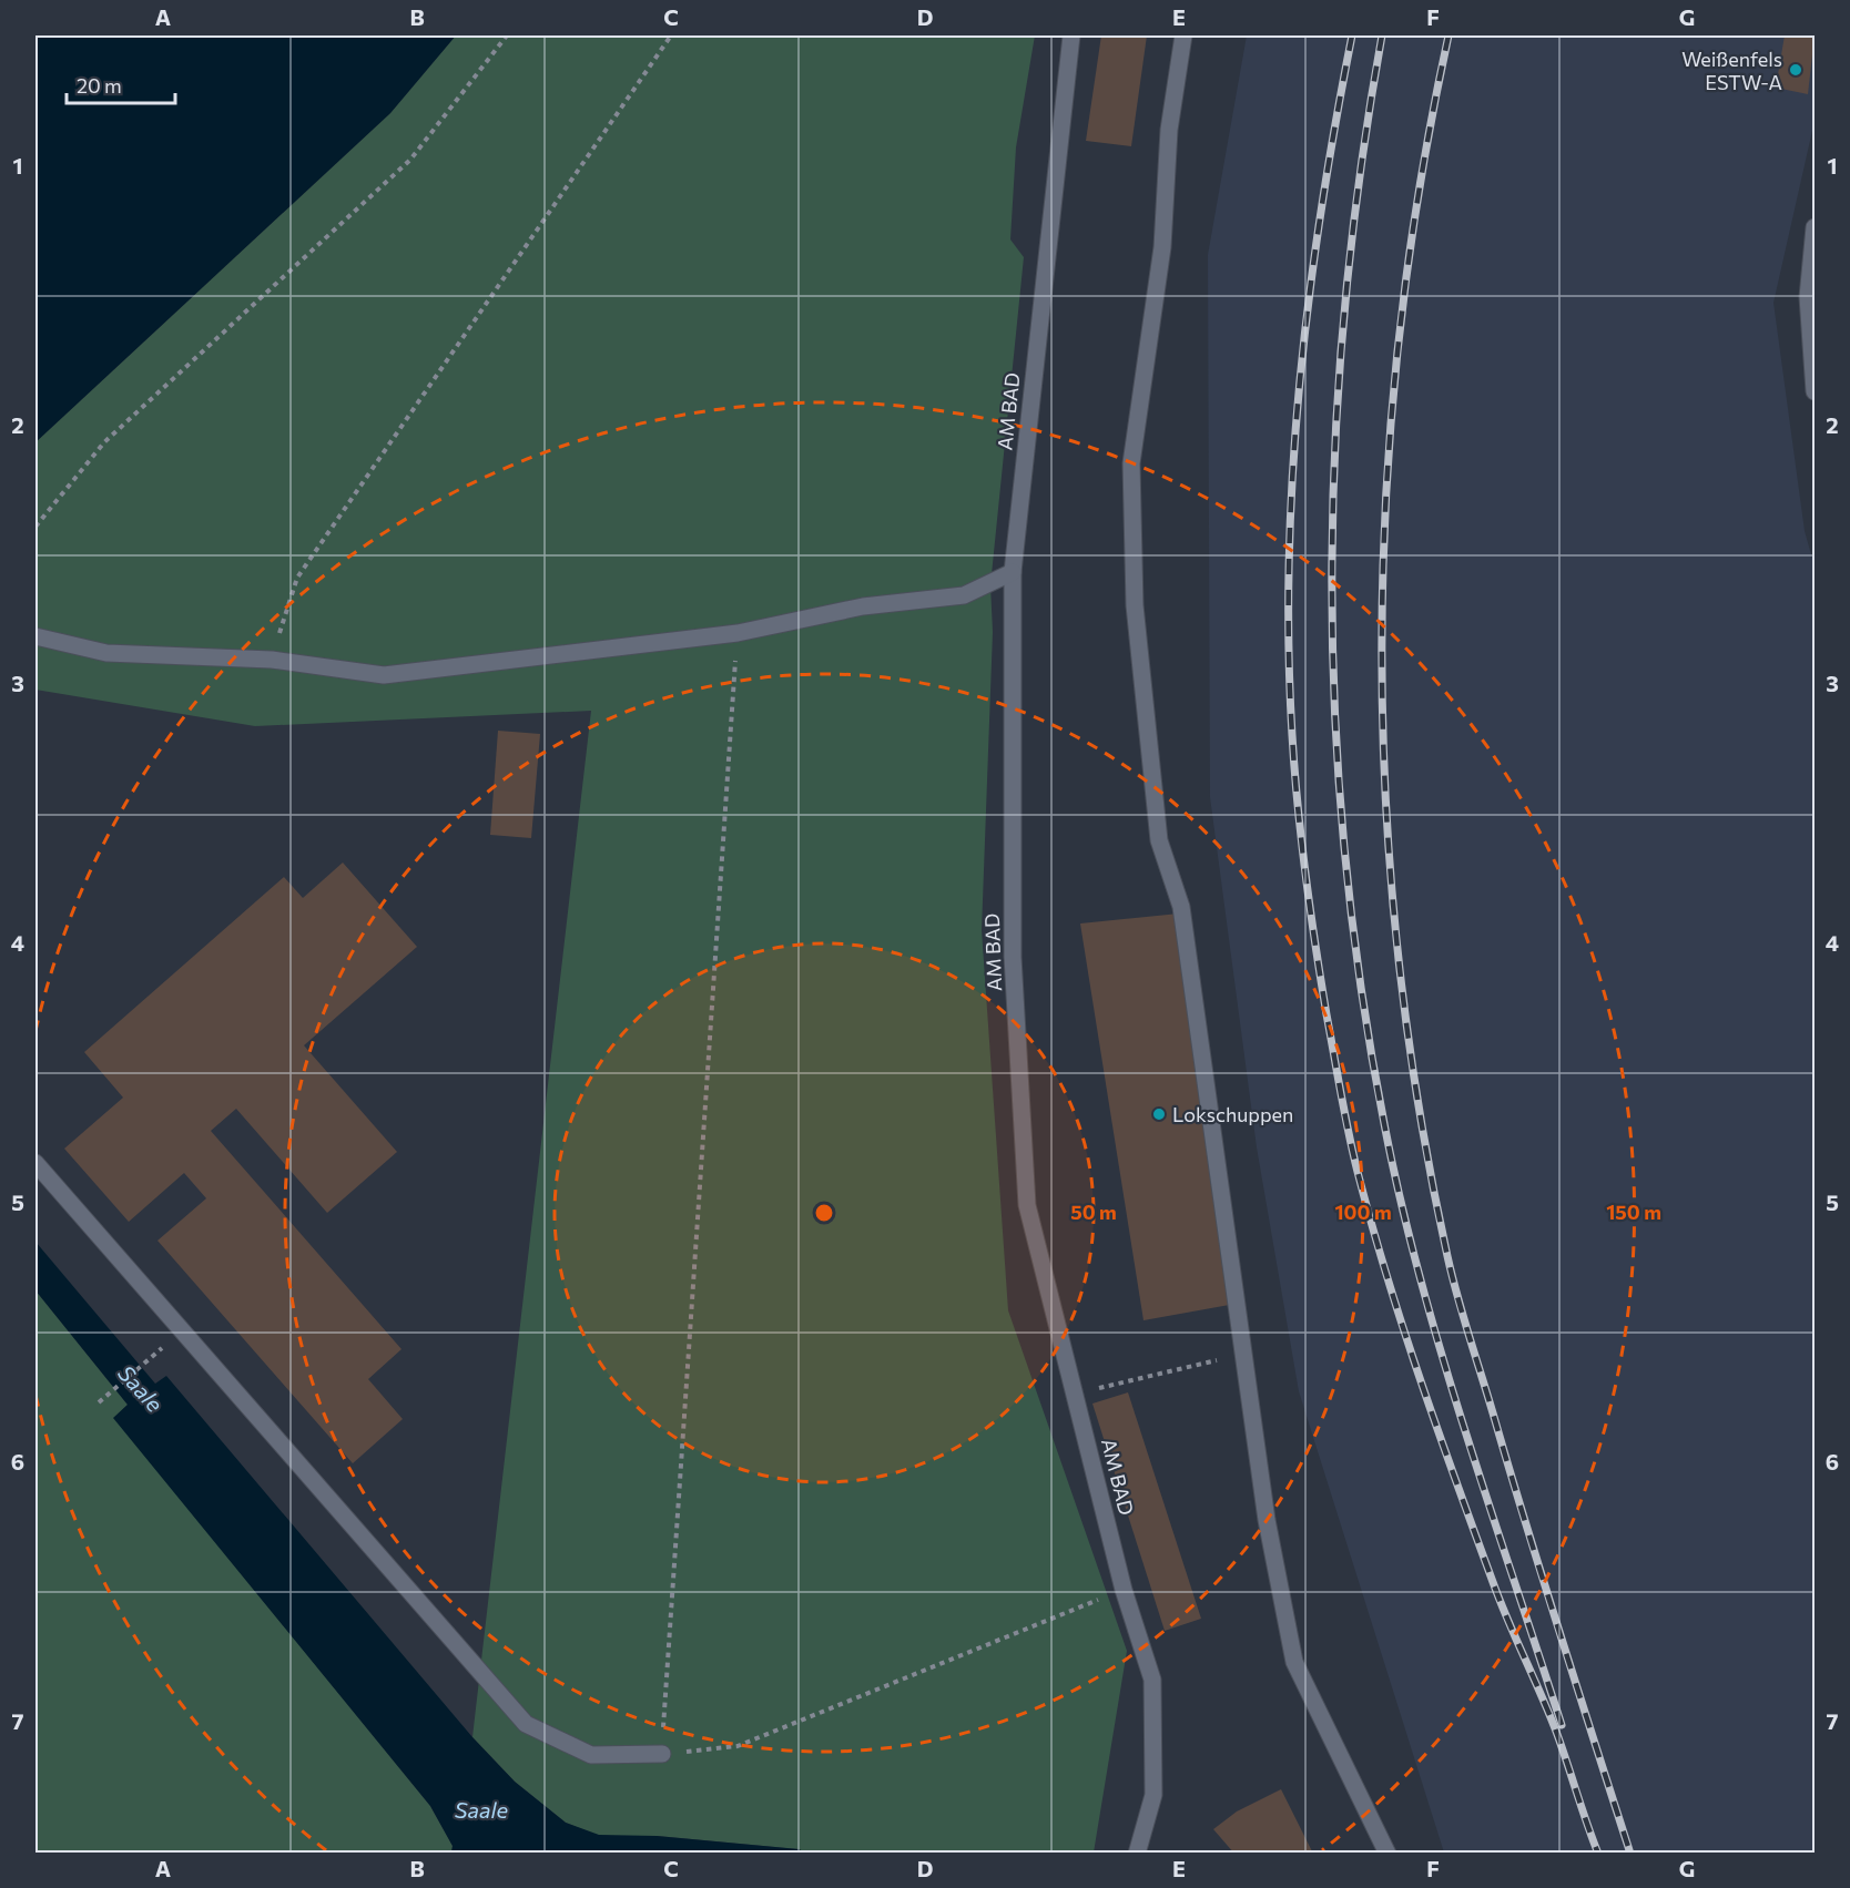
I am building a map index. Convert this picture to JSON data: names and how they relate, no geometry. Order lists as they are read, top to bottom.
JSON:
{
  "streets": {
    "street": ["AM BAD"]
  },
  "water": ["Saale"],
  "places": ["Weißenfels ESTW-A", "Lokschuppen"],
  "scale_bar": "20 m",
  "grid": {
    "columns": [
      "A",
      "B",
      "C",
      "D",
      "E",
      "F",
      "G"
    ],
    "rows": [
      "1",
      "2",
      "3",
      "4",
      "5",
      "6",
      "7"
    ]
  },
  "rings": ["50 m", "100 m", "150 m"]
}
